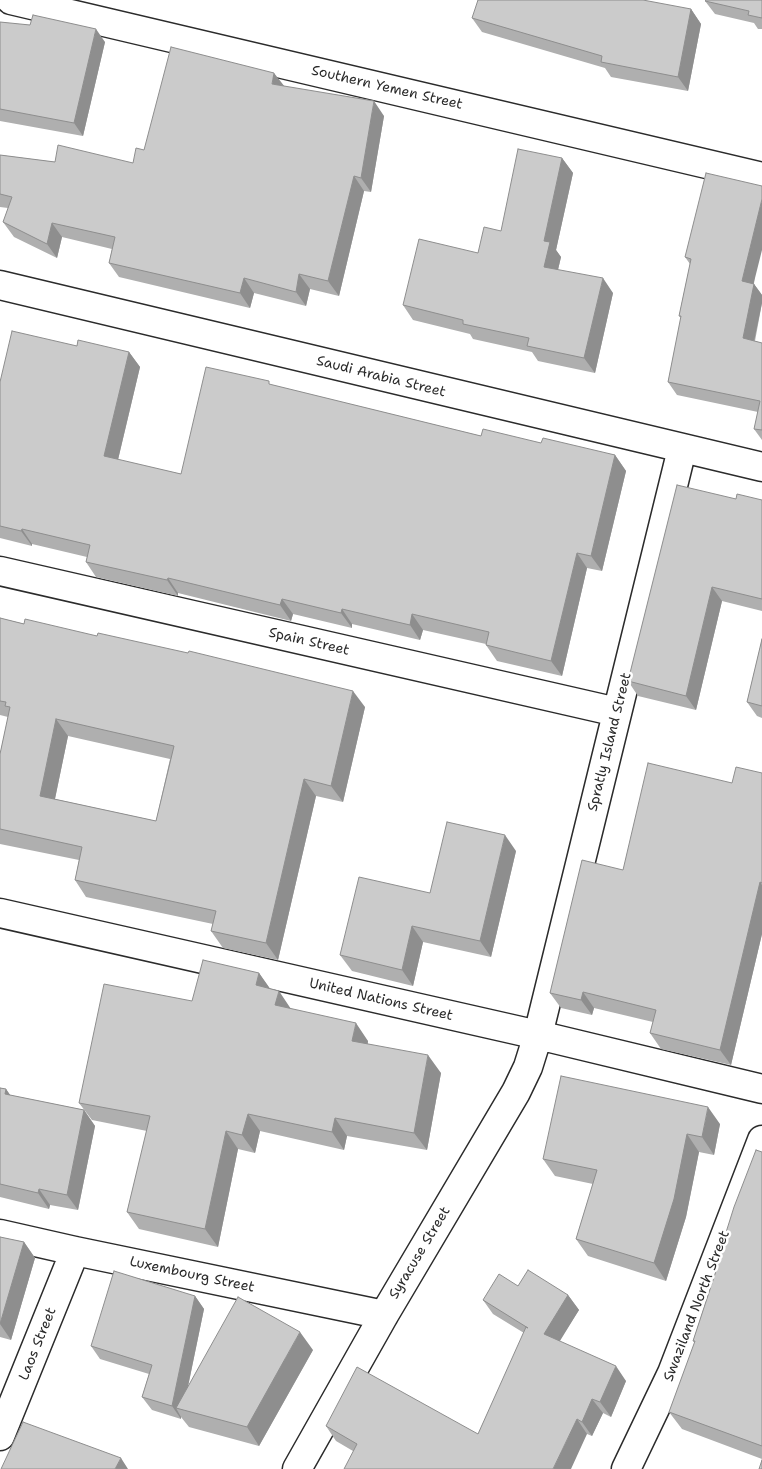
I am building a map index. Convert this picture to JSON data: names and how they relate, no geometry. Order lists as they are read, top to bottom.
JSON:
{
  "streets": {
    "street": [
      "Southern Yemen Street",
      "Saudi Arabia Street",
      "Spain Street",
      "Spratly Island Street",
      "United Nations Street",
      "Syracuse Street",
      "Luxembourg Street",
      "Swaziland North Street",
      "Laos Street"
    ]
  },
  "crossings": [
    ["Saudi Arabia Street", "Spratly Island Street"],
    ["Spain Street", "Spratly Island Street"],
    ["Spratly Island Street", "United Nations Street"],
    ["Spratly Island Street", "Syracuse Street"],
    ["United Nations Street", "Syracuse Street"],
    ["Syracuse Street", "Luxembourg Street"],
    ["Luxembourg Street", "Laos Street"]
  ]
}
